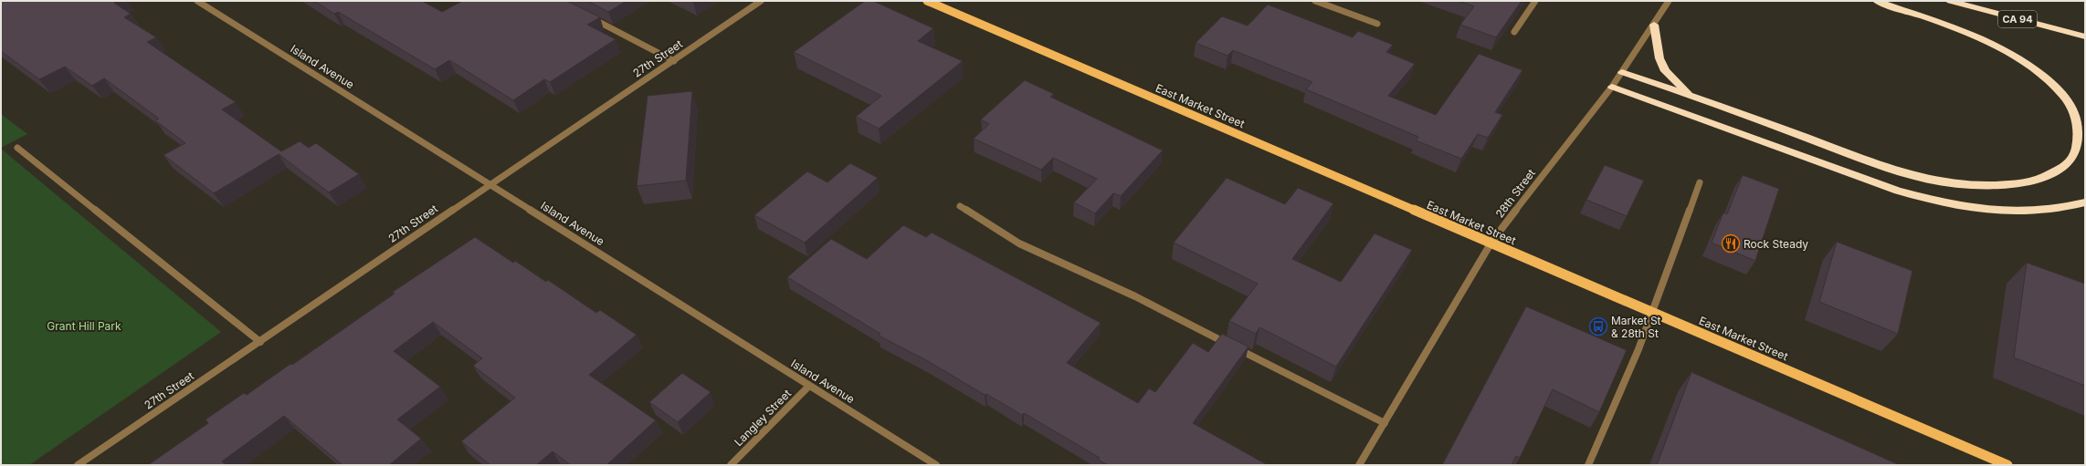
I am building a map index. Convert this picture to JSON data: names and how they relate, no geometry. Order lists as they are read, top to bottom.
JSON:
{
  "streets": {
    "highway": ["CA 94"],
    "main road": ["East Market Street"],
    "street": [
      "27th Street",
      "Island Avenue",
      "28th Street",
      "Langley Street"
    ]
  },
  "crossings": [
    ["27th Street", "Island Avenue"],
    ["Island Avenue", "Langley Street"]
  ],
  "parks": ["Grant Hill Park"],
  "places": {
    "restaurant": ["Rock Steady"],
    "bus stop": ["Market St & 28th St"]
  }
}
